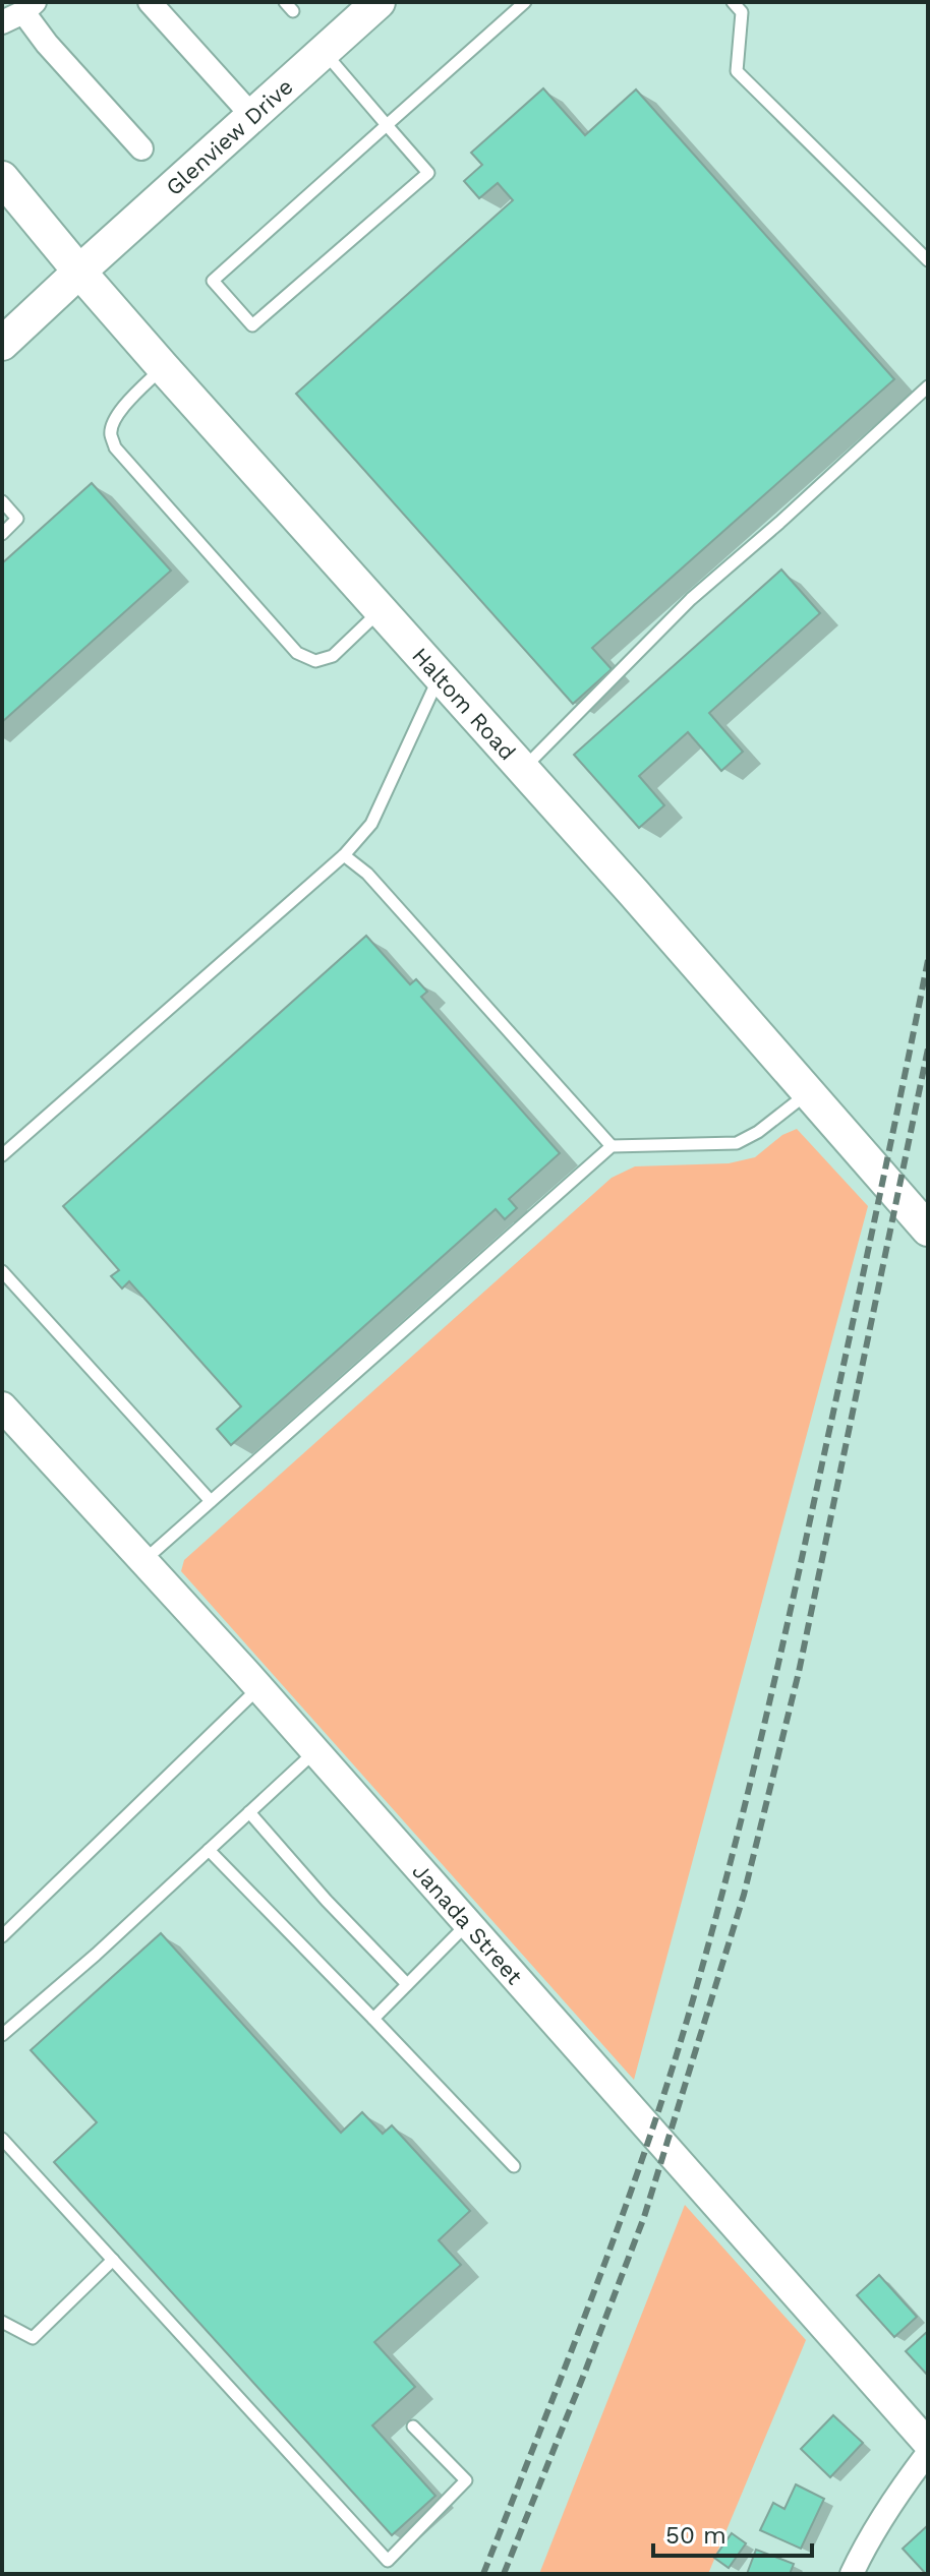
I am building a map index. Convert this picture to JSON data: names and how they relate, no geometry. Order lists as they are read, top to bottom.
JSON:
{
  "streets": {
    "main road": ["Glenview Drive", "Haltom Road"],
    "street": ["Janada Street"]
  },
  "crossings": [
    ["Glenview Drive", "Haltom Road"]
  ],
  "scale_bar": "50 m"
}
